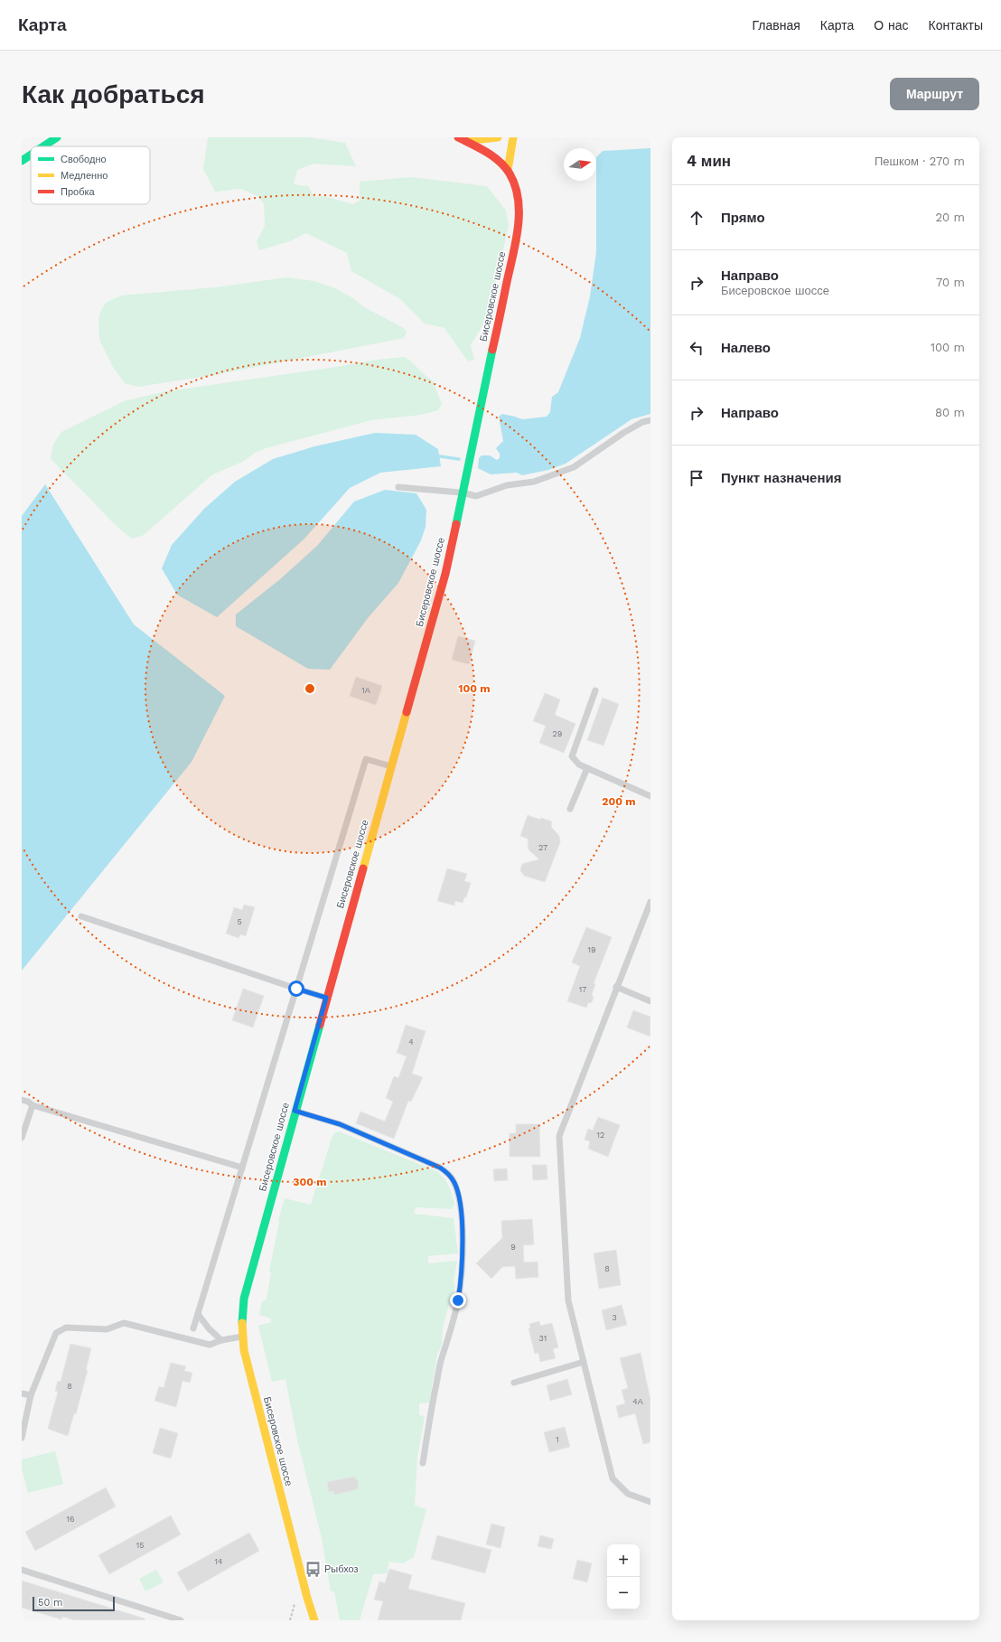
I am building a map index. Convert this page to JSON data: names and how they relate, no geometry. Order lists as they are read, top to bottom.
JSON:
{
  "streets": {
    "main road": ["Бисеровское шоссе"]
  },
  "places": {
    "bus stop": ["Рыбхоз"]
  },
  "house_numbers": [
    "1А",
    "29",
    "27",
    "5",
    "19",
    "17",
    "4",
    "12",
    "9",
    "8",
    "3",
    "31",
    "8",
    "4А",
    "1",
    "16",
    "15",
    "14"
  ],
  "legend": ["Свободно", "Медленно", "Пробка"],
  "scale_bar": "50 m",
  "north": "right",
  "page": {
    "header": "Карта",
    "nav": [
      "Главная",
      "Карта",
      "О нас",
      "Контакты"
    ],
    "buttons": "Маршрут",
    "title": "Как добраться",
    "heading": ["4 мин", "Пешком · 270 m"],
    "list": [
      ["Прямо", "20 m"],
      ["Направо", "Бисеровское шоссе", "70 m"],
      ["Налево", "100 m"],
      ["Направо", "80 m"],
      "Пункт назначения"
    ],
    "map_buttons": ["+", "−"],
    "scale": "50 m"
  },
  "rings": ["100 m", "200 m", "300 m"]
}
